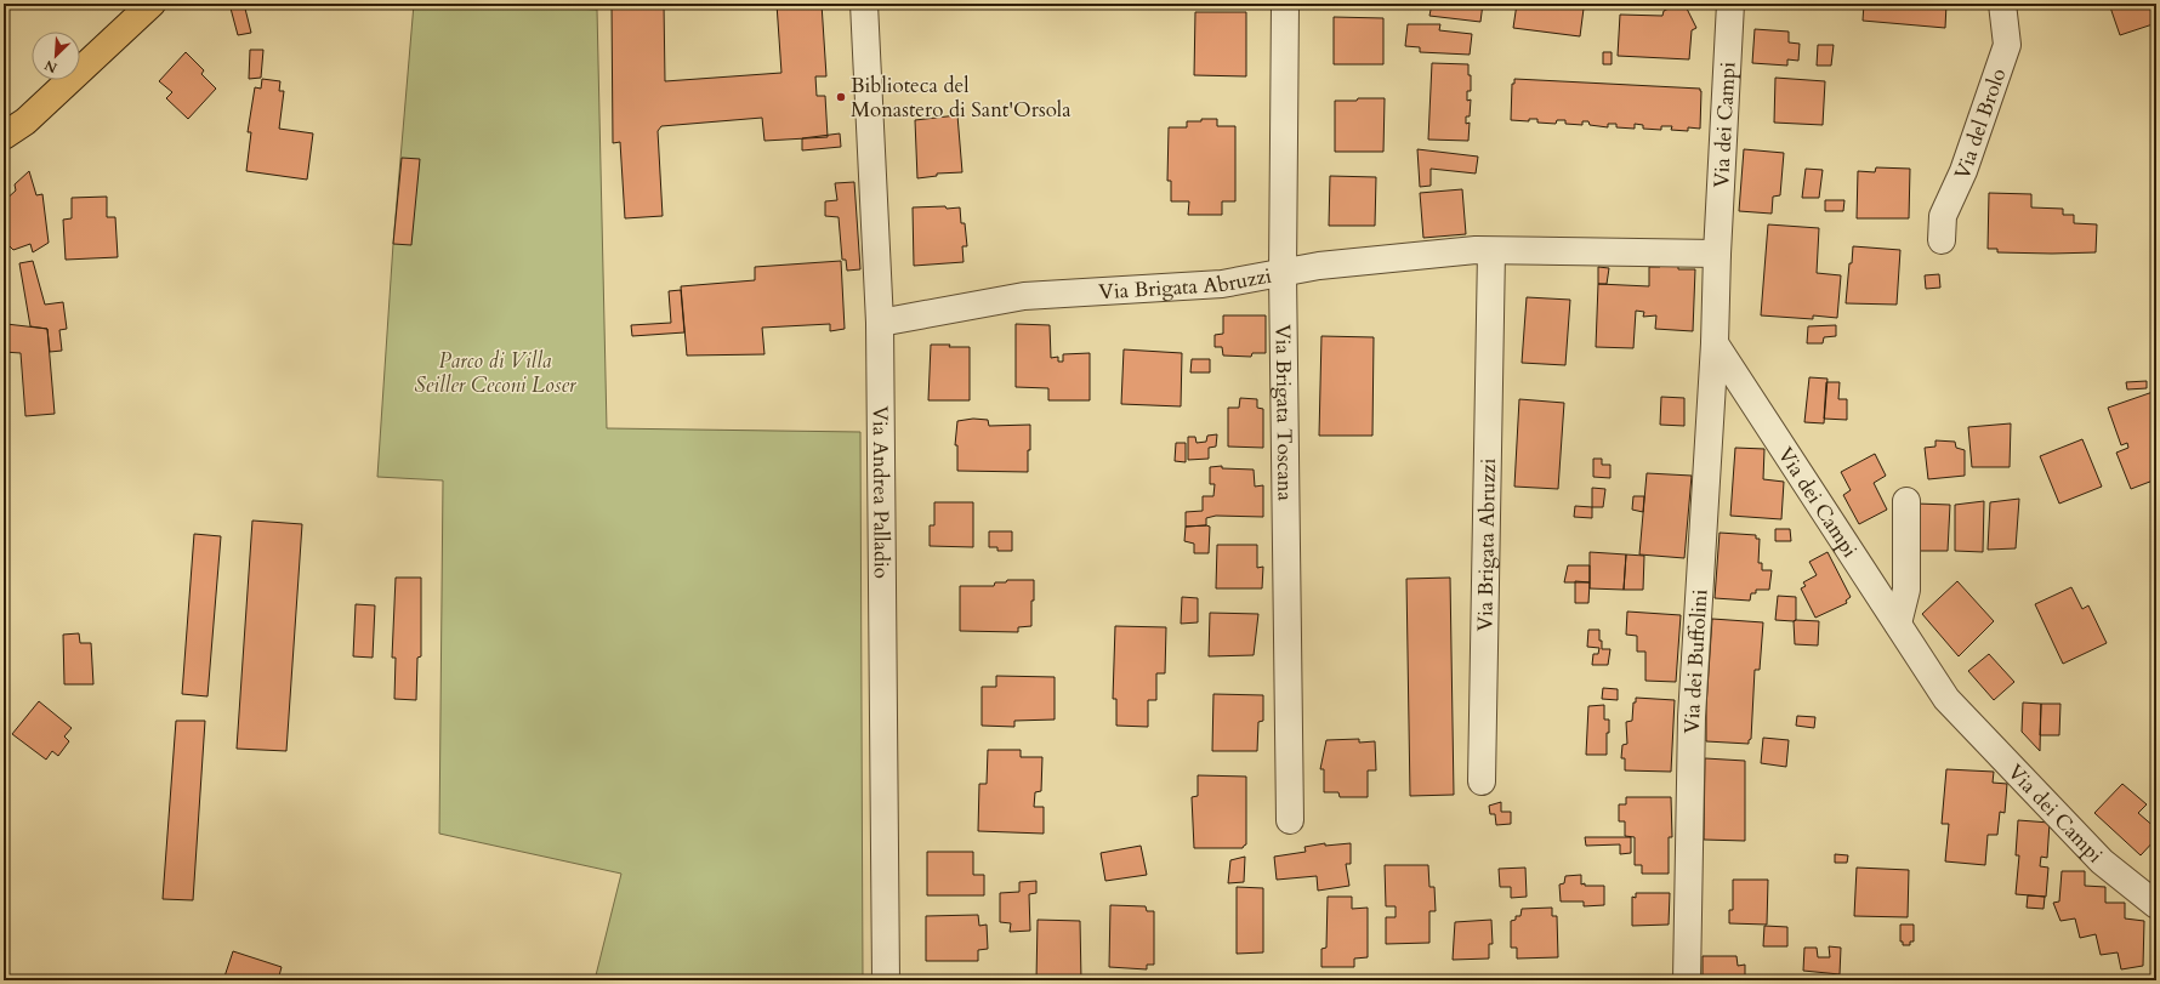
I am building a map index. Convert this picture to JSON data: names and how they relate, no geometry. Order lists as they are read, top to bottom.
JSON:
{
  "streets": {
    "street": [
      "Via del Brolo",
      "Via dei Campi",
      "Via Brigata Abruzzi",
      "Via Brigata Toscana",
      "Via Andrea Palladio",
      "Via dei Buffolini"
    ]
  },
  "crossings": [
    ["Via dei Campi", "Via Brigata Abruzzi"],
    ["Via dei Campi", "Via dei Buffolini"],
    ["Via Brigata Abruzzi", "Via Brigata Toscana"],
    ["Via Brigata Abruzzi", "Via Andrea Palladio"]
  ],
  "parks": ["Parco di Villa Seiller Ceconi Loser"],
  "places": ["Biblioteca del Monastero di Sant'Orsola"],
  "north": "bottom left"
}
